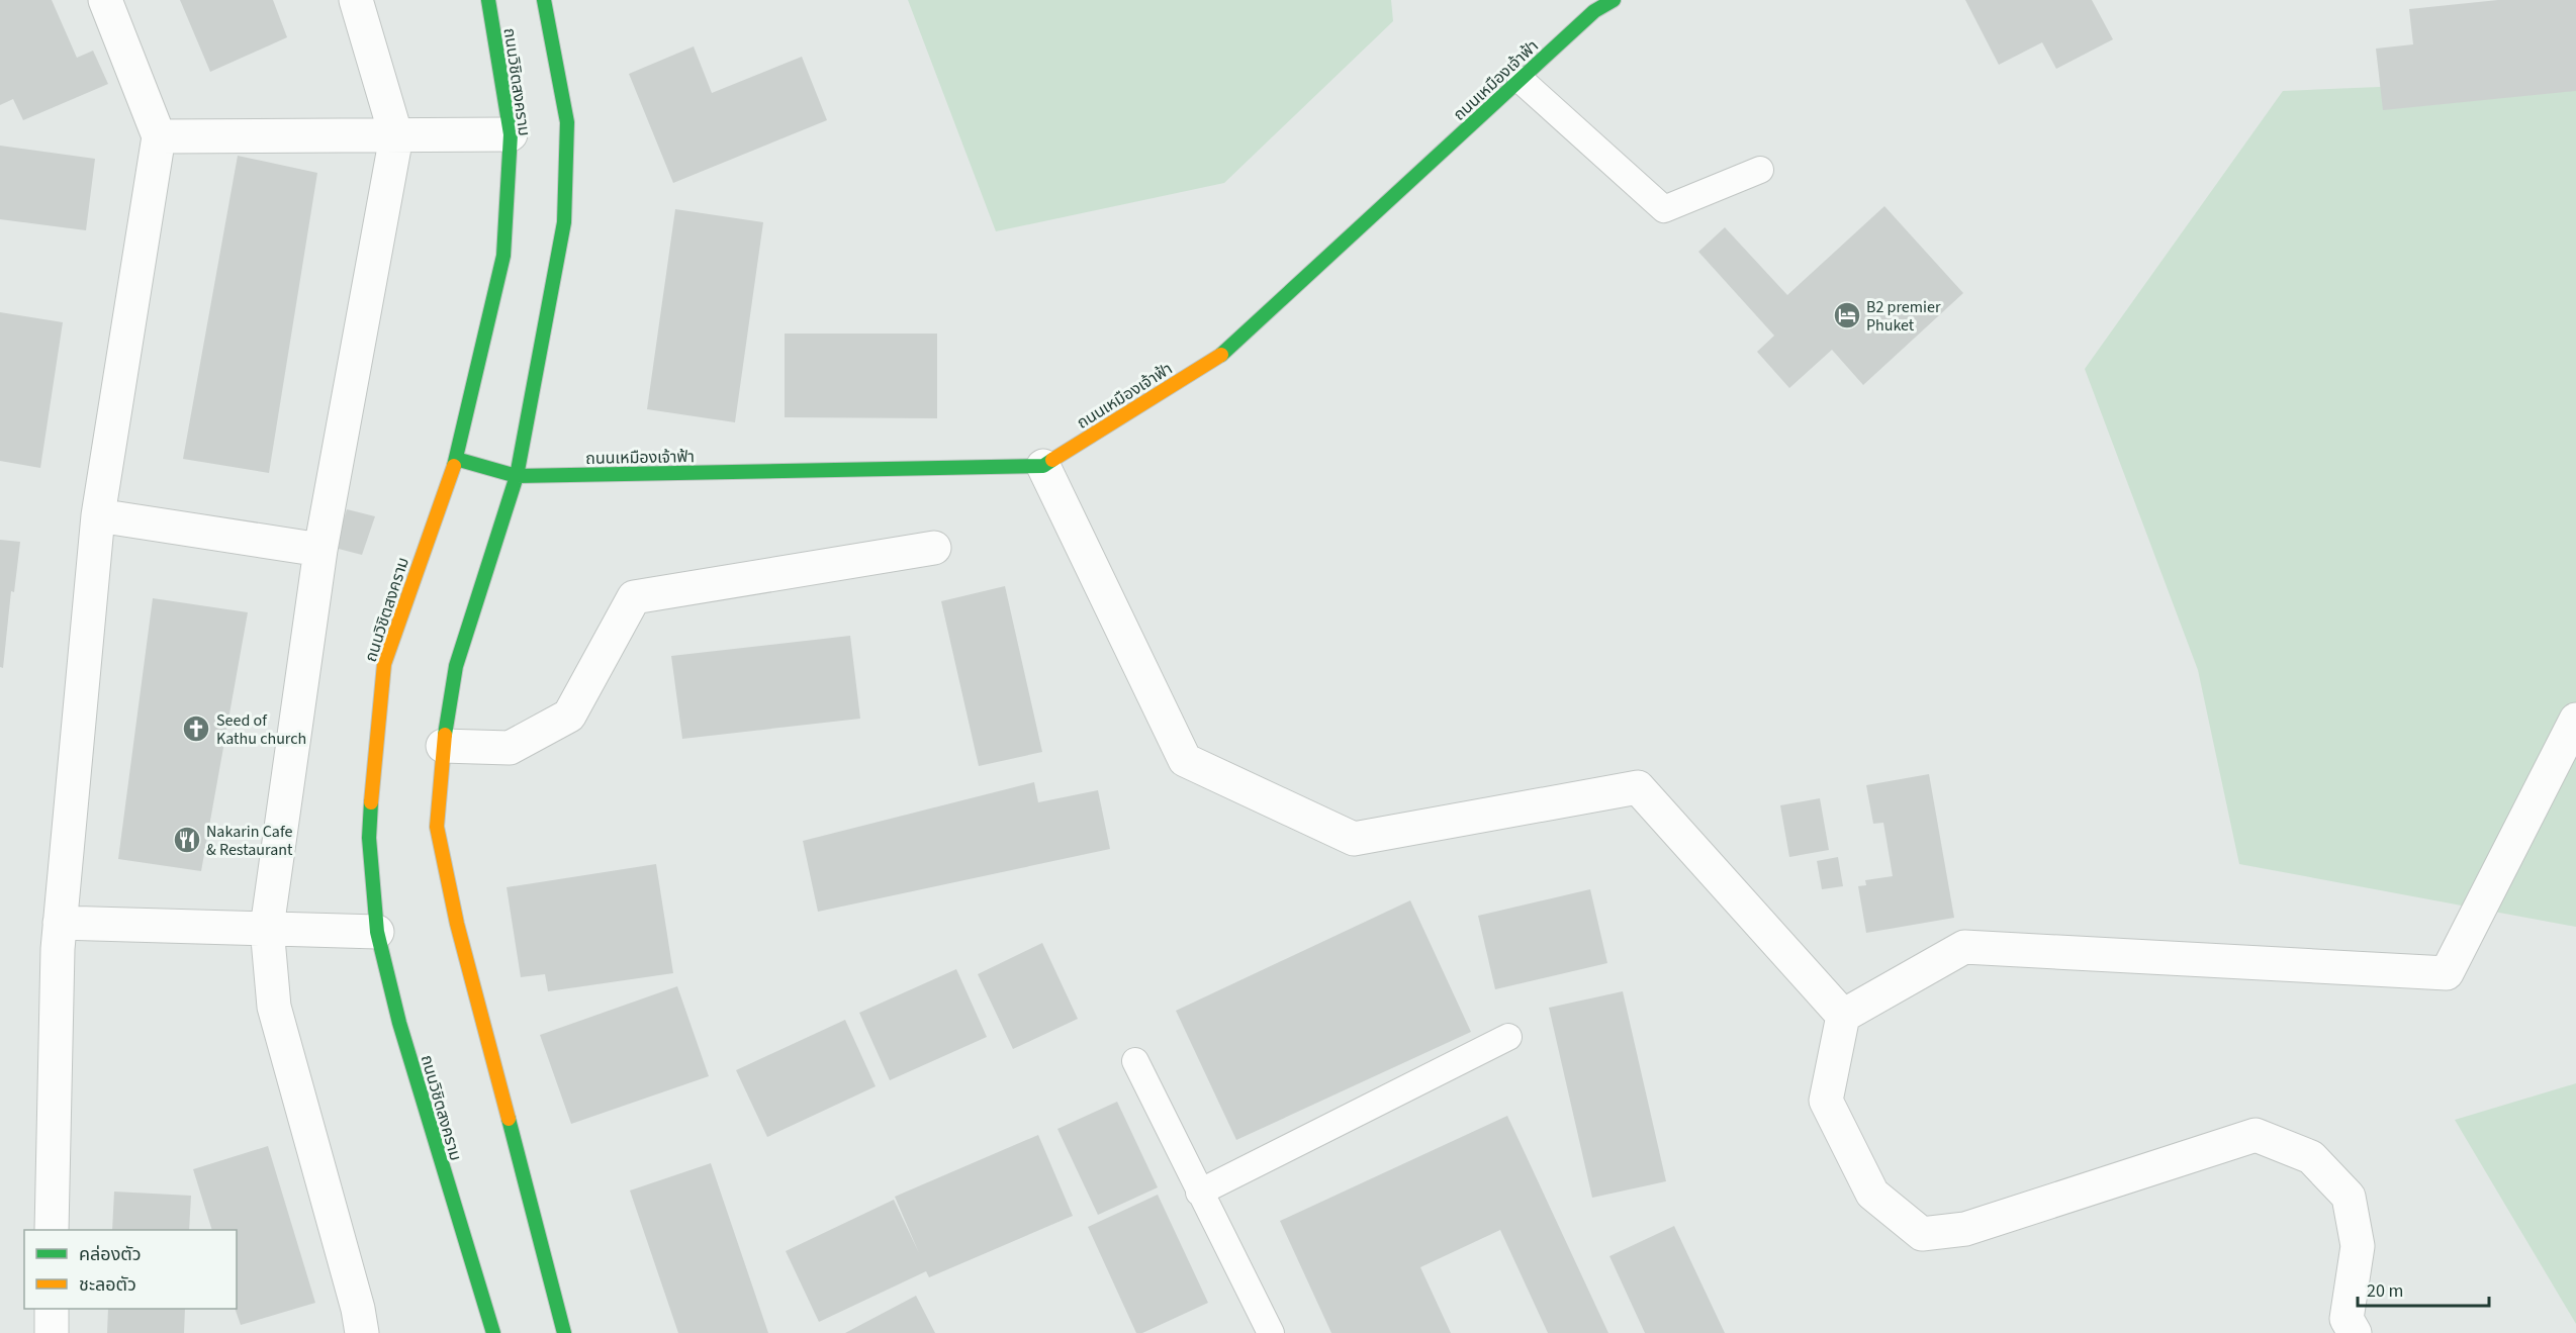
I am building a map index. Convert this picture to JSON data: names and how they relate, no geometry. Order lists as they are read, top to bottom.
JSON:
{
  "streets": {
    "main road": ["ถนนเหมืองเจ้าฟ้า", "ถนนวิชิตสงคราม"]
  },
  "crossings": [
    ["ถนนเหมืองเจ้าฟ้า", "ถนนวิชิตสงคราม"]
  ],
  "places": {
    "hotel": ["B2 premier Phuket"],
    "church": ["Seed of Kathu church"],
    "restaurant": ["Nakarin Cafe & Restaurant"]
  },
  "legend": ["คล่องตัว", "ชะลอตัว"],
  "scale_bar": "20 m"
}
